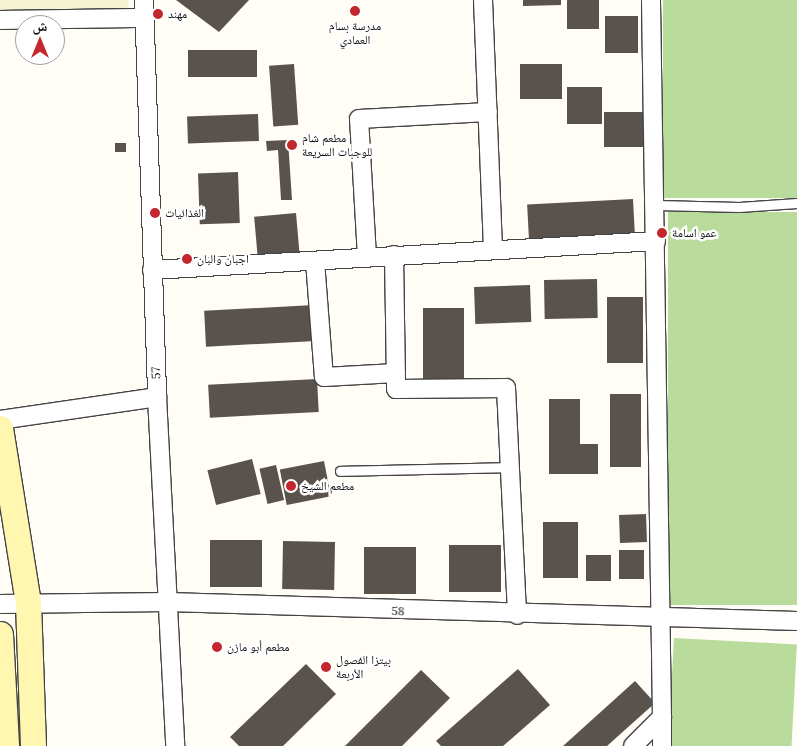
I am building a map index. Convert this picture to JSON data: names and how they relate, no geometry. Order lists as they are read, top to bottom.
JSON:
{
  "streets": {
    "street": ["57", "58"]
  },
  "crossings": [
    ["57", "58"]
  ],
  "places": [
    "مدرسة بسام العمادي",
    "مهند",
    "مطعم شام للوجبات السريعة",
    "الغذائيات",
    "عمو اسامة",
    "اجبان والبان",
    "مطعم الشيخ",
    "مطعم أبو مازن",
    "بيتزا الفصول الأربعة"
  ],
  "north": "top"
}
